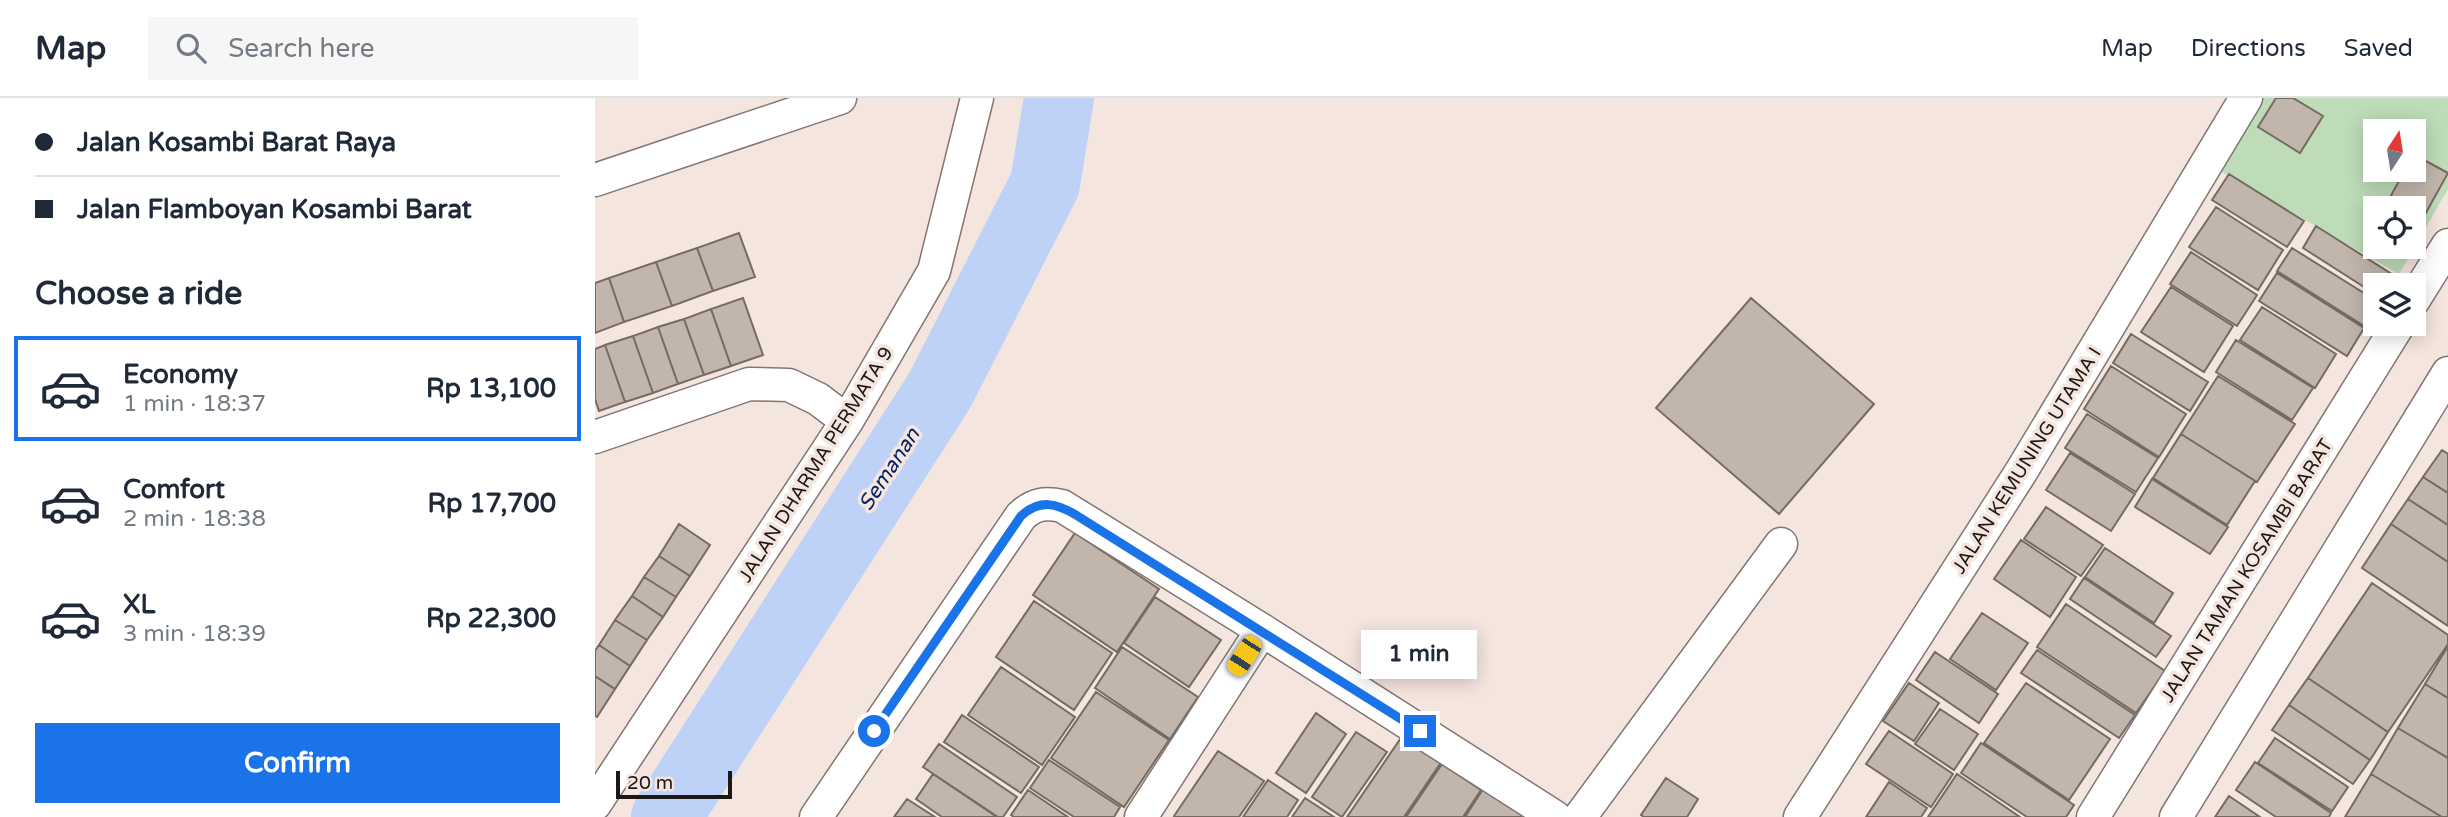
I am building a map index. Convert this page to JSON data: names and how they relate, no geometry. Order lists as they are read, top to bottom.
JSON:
{
  "streets": {
    "street": ["JALAN KEMUNING UTAMA I", "JALAN DHARMA PERMATA 9", "JALAN TAMAN KOSAMBI BARAT"]
  },
  "water": ["Semanan"],
  "scale_bar": "20 m",
  "north": "top",
  "page": {
    "header": "Map",
    "search": "Search here",
    "nav": ["Map", "Directions", "Saved"],
    "banner": ["Jalan Kosambi Barat Raya", "Jalan Flamboyan Kosambi Barat"],
    "heading": "Choose a ride",
    "list": [
      {
        "name": "Economy",
        "note": "1 min · 18:37",
        "value": "Rp 13,100"
      },
      {
        "name": "Comfort",
        "note": "2 min · 18:38",
        "value": "Rp 17,700"
      },
      {
        "name": "XL",
        "note": "3 min · 18:39",
        "value": "Rp 22,300"
      }
    ],
    "bubble": "1 min",
    "buttons": "Confirm",
    "scale": "20 m"
  }
}
